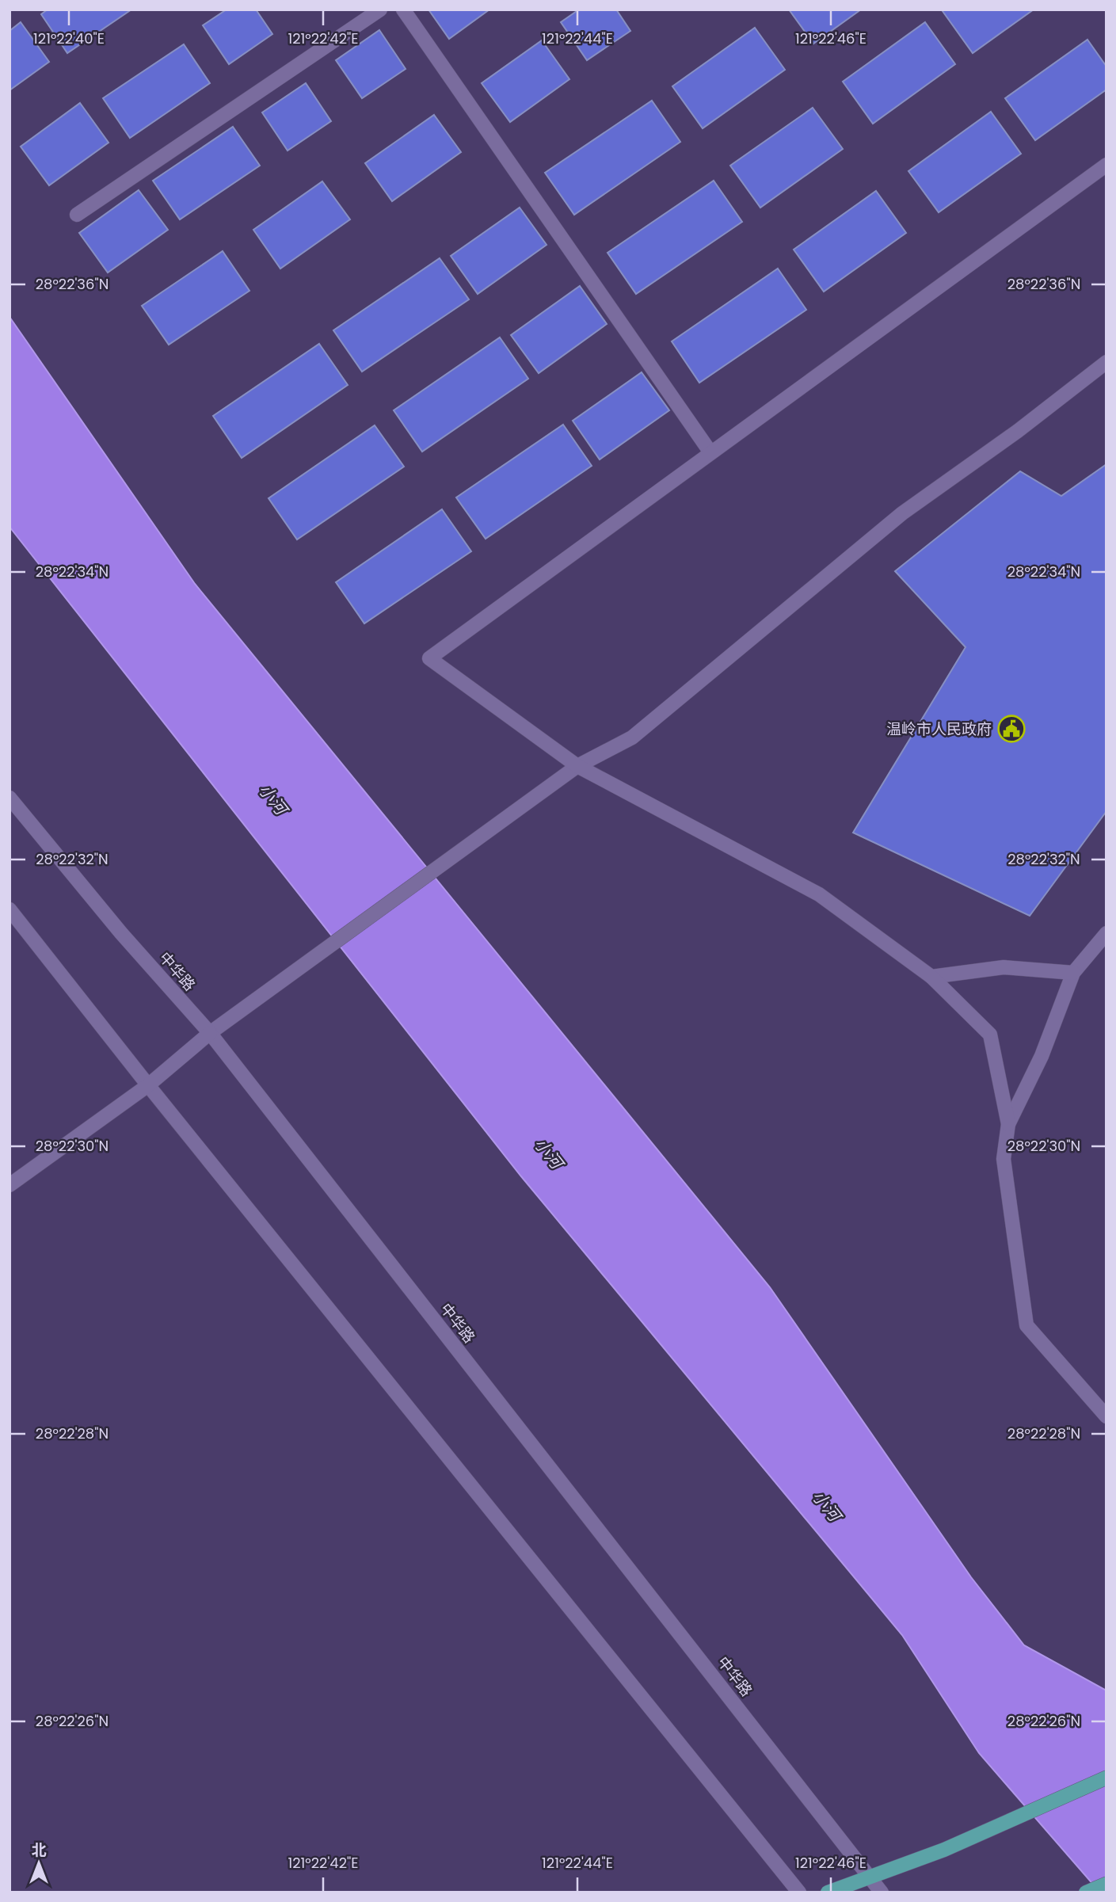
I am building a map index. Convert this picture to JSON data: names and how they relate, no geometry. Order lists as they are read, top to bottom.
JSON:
{
  "streets": {
    "street": ["中华路"]
  },
  "water": ["小河"],
  "places": {
    "public building": ["温岭市人民政府"]
  },
  "north": "top",
  "coordinates": [
    "121°22'40\"E",
    "121°22'42\"E",
    "121°22'44\"E",
    "121°22'46\"E",
    "28°22'36\"N",
    "28°22'34\"N",
    "28°22'32\"N",
    "28°22'30\"N",
    "28°22'28\"N",
    "28°22'26\"N"
  ]
}
